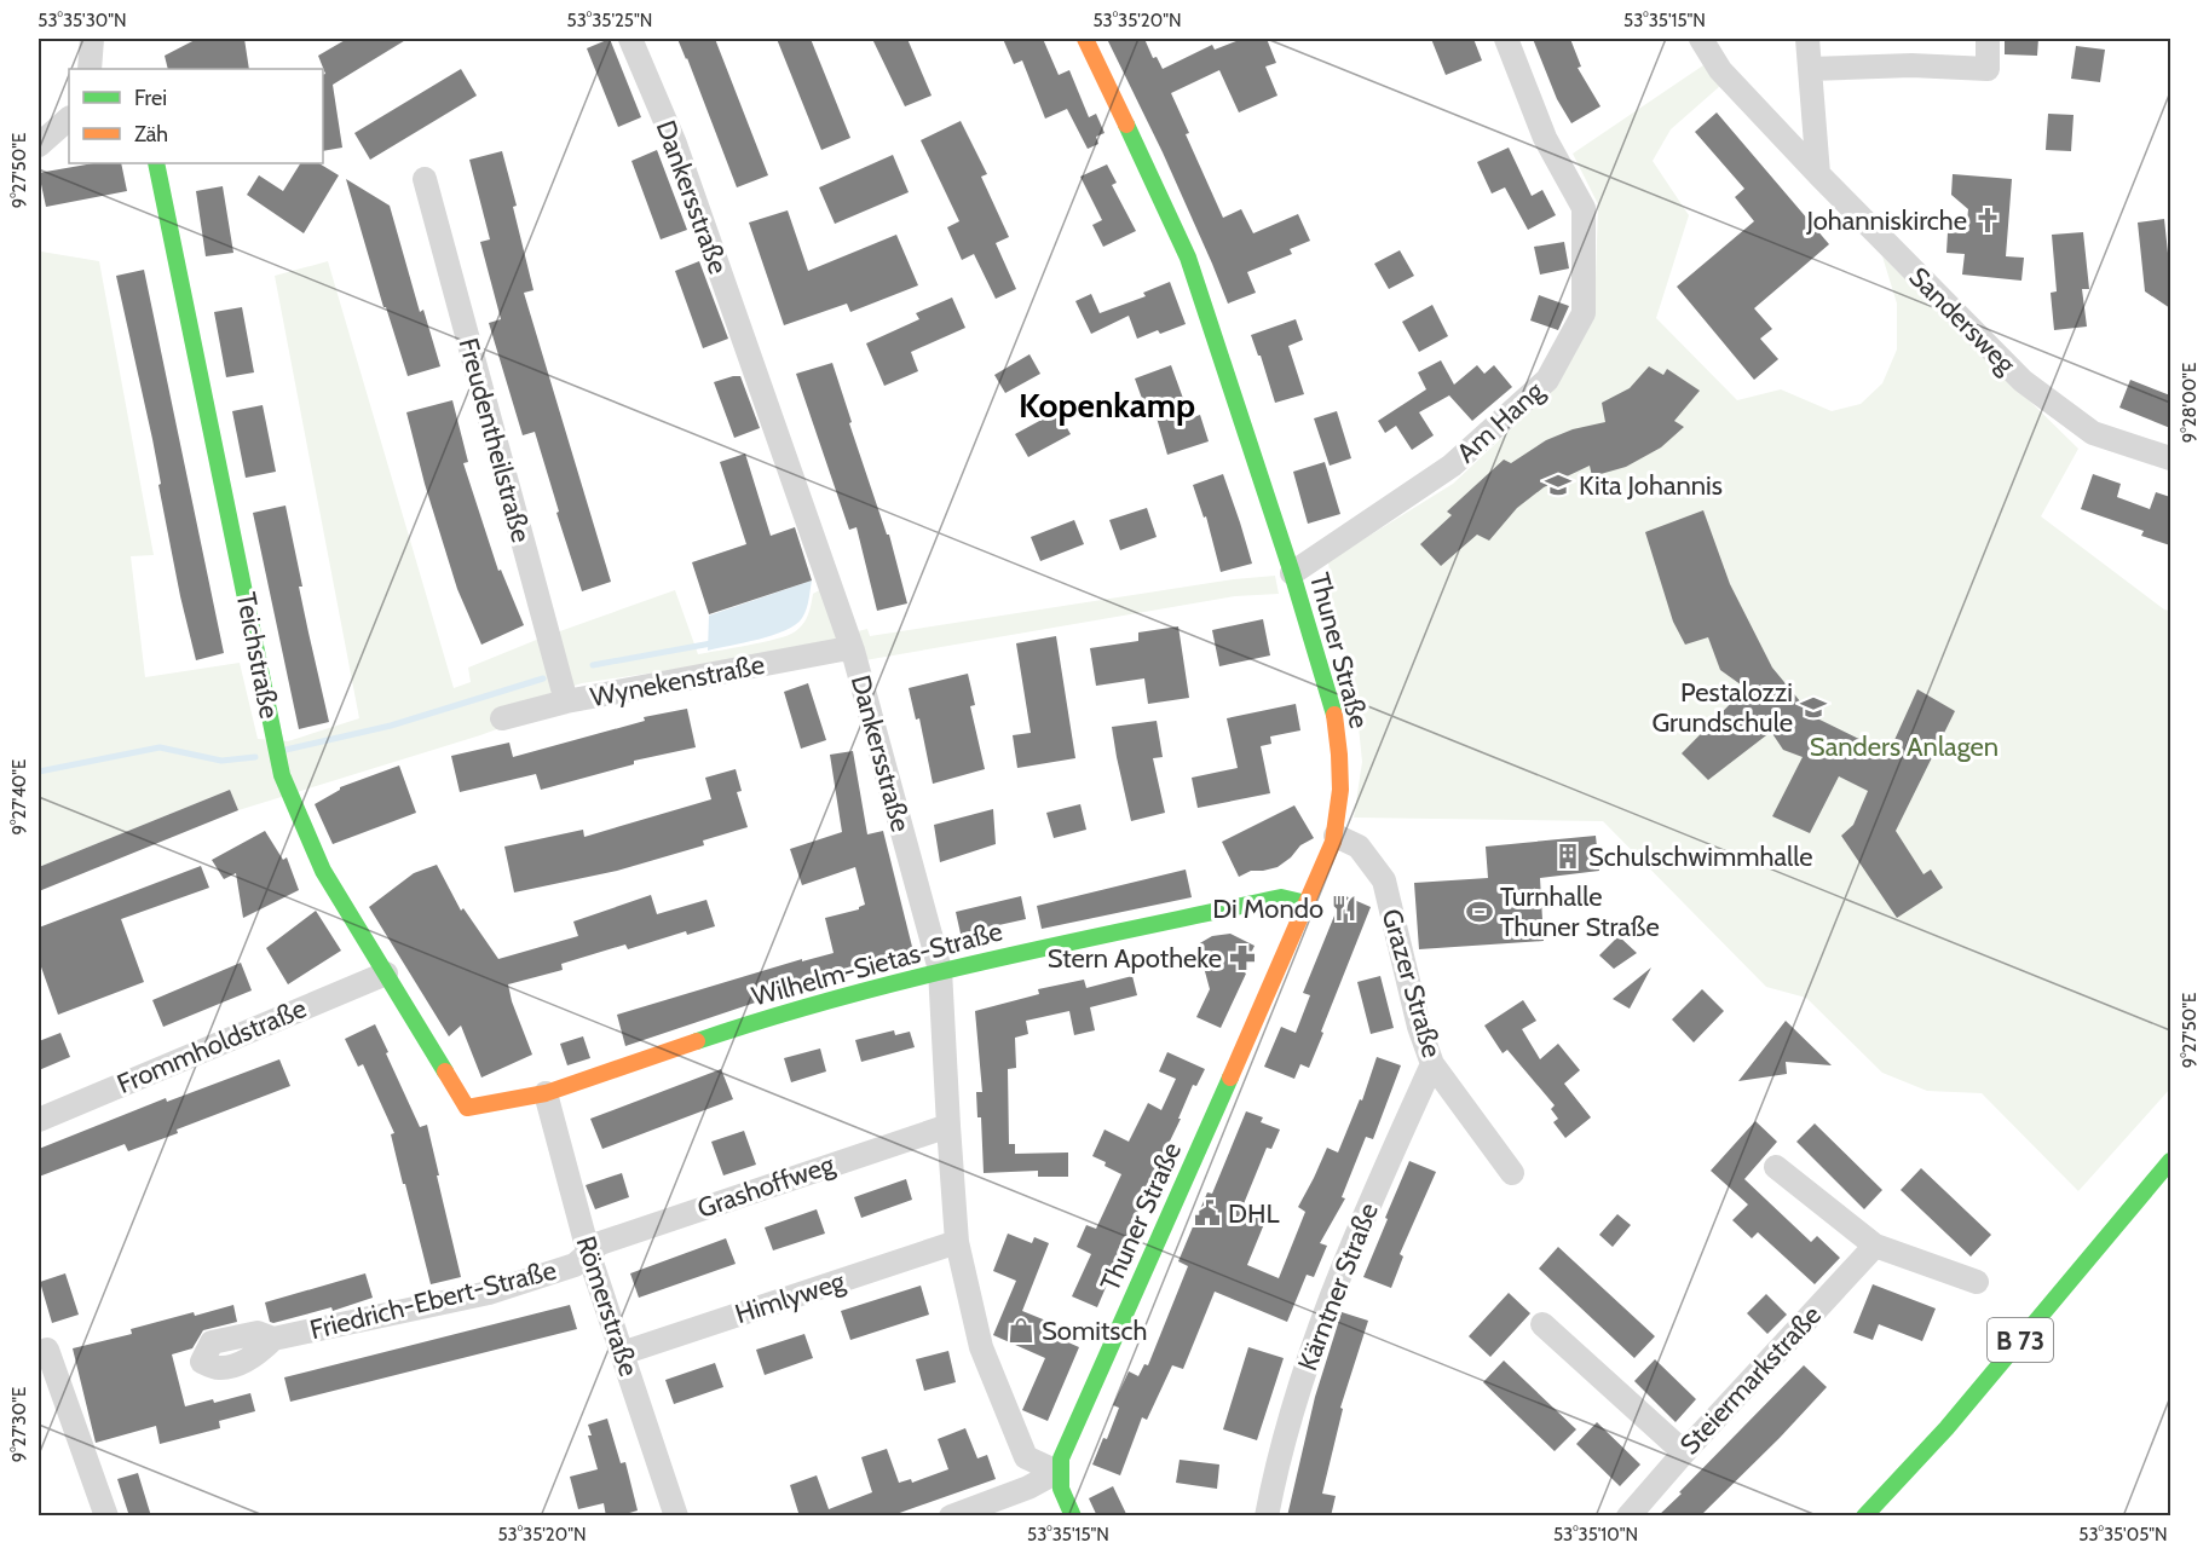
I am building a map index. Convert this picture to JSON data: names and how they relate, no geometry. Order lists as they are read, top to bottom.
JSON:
{
  "streets": {
    "street": [
      "Dankersstraße",
      "Sandersweg",
      "Am Hang",
      "Freudentheilstraße",
      "Thuner Straße",
      "Teichstraße",
      "Wynekenstraße",
      "Wilhelm-Sietas-Straße",
      "Grazer Straße",
      "Frommholdstraße",
      "Grashoffweg",
      "Kärntner Straße",
      "Himlyweg",
      "Friedrich-Ebert-Straße",
      "Römerstraße",
      "B 73",
      "Steiermarkstraße"
    ]
  },
  "crossings": [
    ["Dankersstraße", "Thuner Straße"],
    ["Dankersstraße", "Wynekenstraße"],
    ["Dankersstraße", "Wilhelm-Sietas-Straße"],
    ["Dankersstraße", "Grashoffweg"],
    ["Dankersstraße", "Himlyweg"],
    ["Am Hang", "Thuner Straße"],
    ["Freudentheilstraße", "Wynekenstraße"],
    ["Thuner Straße", "Wilhelm-Sietas-Straße"],
    ["Thuner Straße", "Grazer Straße"],
    ["Teichstraße", "Wilhelm-Sietas-Straße"],
    ["Teichstraße", "Frommholdstraße"],
    ["Wilhelm-Sietas-Straße", "Römerstraße"],
    ["Grazer Straße", "Kärntner Straße"],
    ["Grashoffweg", "Friedrich-Ebert-Straße"],
    ["Grashoffweg", "Römerstraße"],
    ["Himlyweg", "Römerstraße"],
    ["Friedrich-Ebert-Straße", "Römerstraße"]
  ],
  "districts": ["Kopenkamp"],
  "parks": ["Sanders Anlagen"],
  "places": {
    "church": ["Johanniskirche"],
    "school or university": ["Kita Johannis", "Pestalozzi Grundschule"],
    "building": ["Schulschwimmhalle"],
    "restaurant": ["Di Mondo"],
    "sports": ["Turnhalle Thuner Straße"],
    "pharmacy": ["Stern Apotheke"],
    "public building": ["DHL"],
    "shop": ["Somitsch"]
  },
  "legend": ["Frei", "Zäh"],
  "coordinates": [
    "53°35'30\"N",
    "53°35'25\"N",
    "53°35'20\"N",
    "53°35'15\"N",
    "9°27'50\"E",
    "9°28'00\"E",
    "9°27'40\"E",
    "9°27'30\"E",
    "53°35'10\"N",
    "53°35'05\"N"
  ]
}
